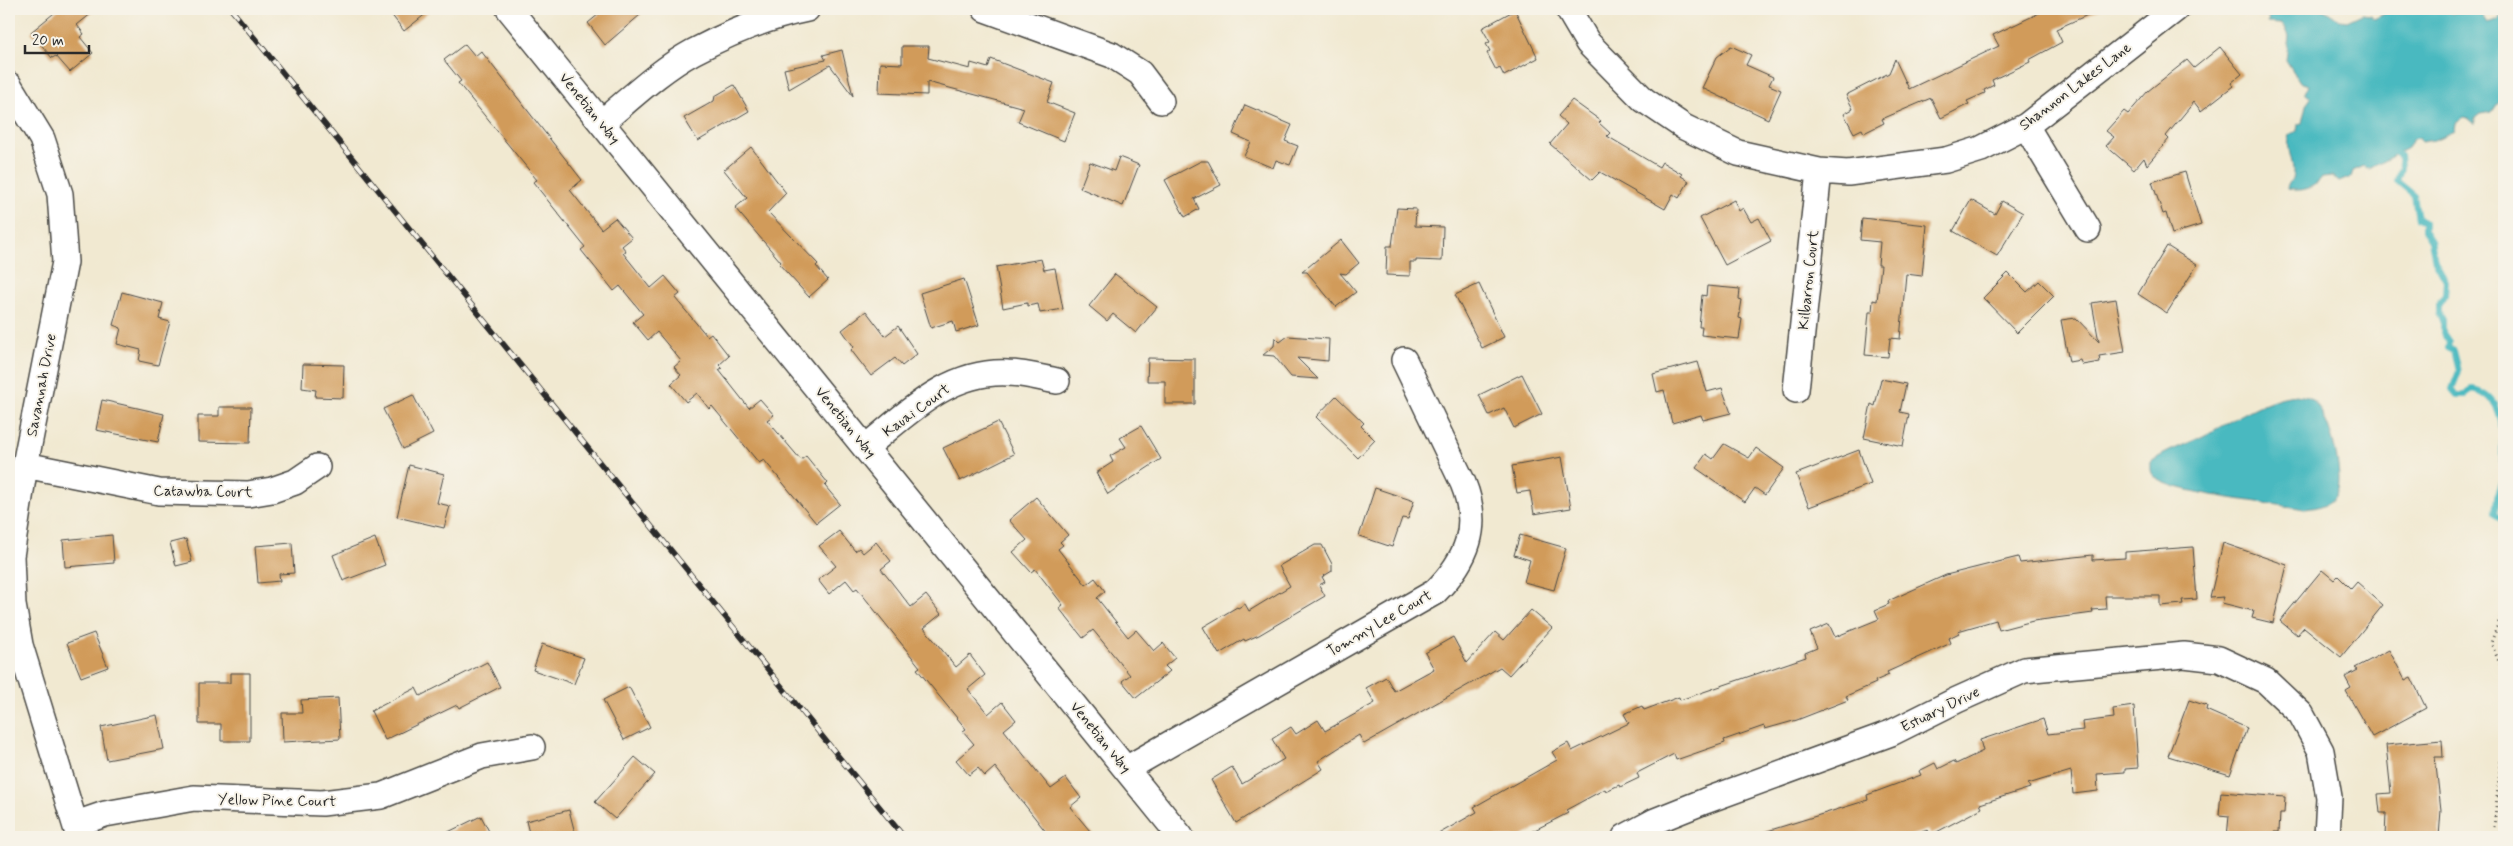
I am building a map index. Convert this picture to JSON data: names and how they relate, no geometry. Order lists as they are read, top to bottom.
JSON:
{
  "streets": {
    "street": [
      "Shannon Lakes Lane",
      "Venetian Way",
      "Kilbarron Court",
      "Savannah Drive",
      "Kauai Court",
      "Catawba Court",
      "Tommy Lee Court",
      "Estuary Drive",
      "Yellow Pine Court"
    ]
  },
  "crossings": [
    ["Shannon Lakes Lane", "Kilbarron Court"],
    ["Venetian Way", "Kauai Court"],
    ["Venetian Way", "Tommy Lee Court"],
    ["Savannah Drive", "Catawba Court"],
    ["Savannah Drive", "Yellow Pine Court"]
  ],
  "scale_bar": "20 m"
}
